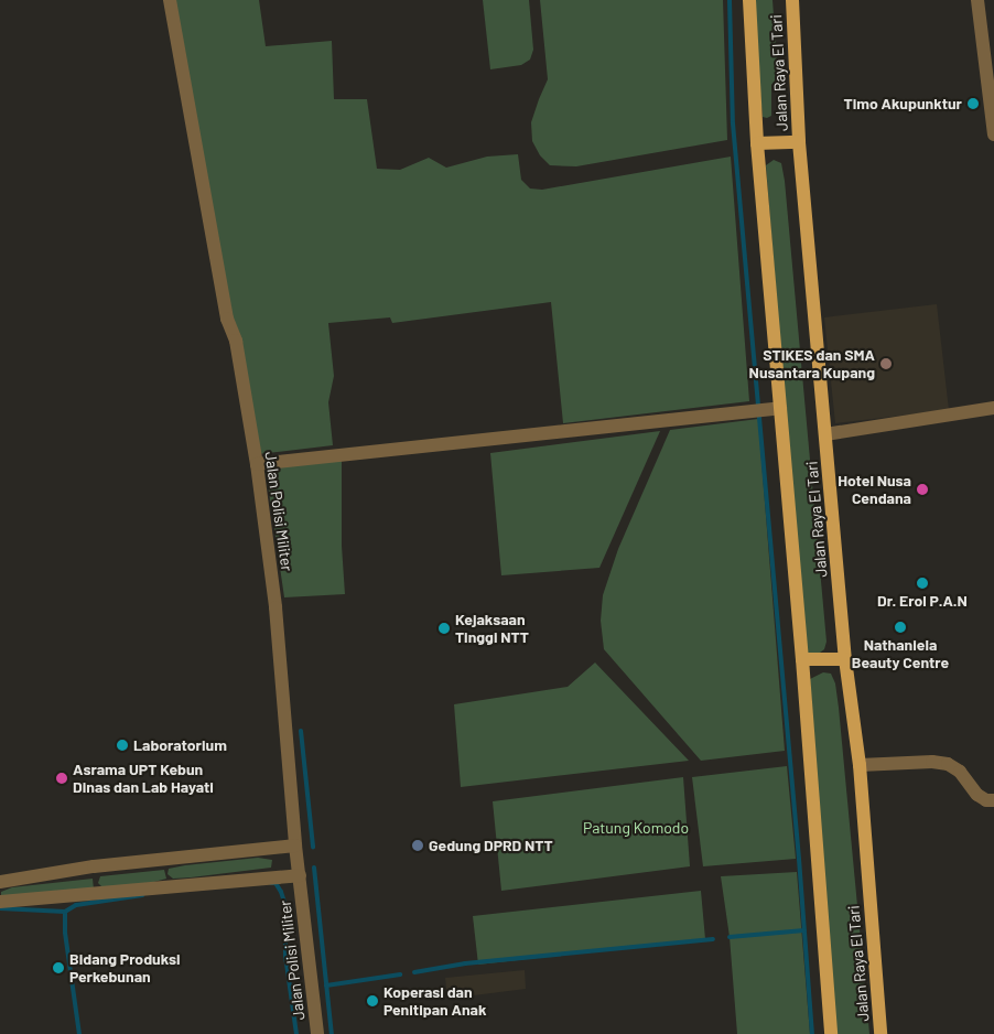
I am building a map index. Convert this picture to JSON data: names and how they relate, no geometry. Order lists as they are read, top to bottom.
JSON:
{
  "streets": {
    "main road": ["Jalan Raya El Tari"],
    "street": ["Jalan Polisi Militer"]
  },
  "parks": ["Patung Komodo"],
  "places": [
    "Timo Akupunktur",
    "STIKES dan SMA Nusantara Kupang",
    "Hotel Nusa Cendana",
    "Dr. Erol P.A.N",
    "Nathaniela Beauty Centre",
    "Kejaksaan Tinggi NTT",
    "Laboratorium",
    "Asrama UPT Kebun Dinas dan Lab Hayati",
    "Gedung DPRD NTT",
    "Bidang Produksi Perkebunan",
    "Koperasi dan Penitipan Anak"
  ]
}
